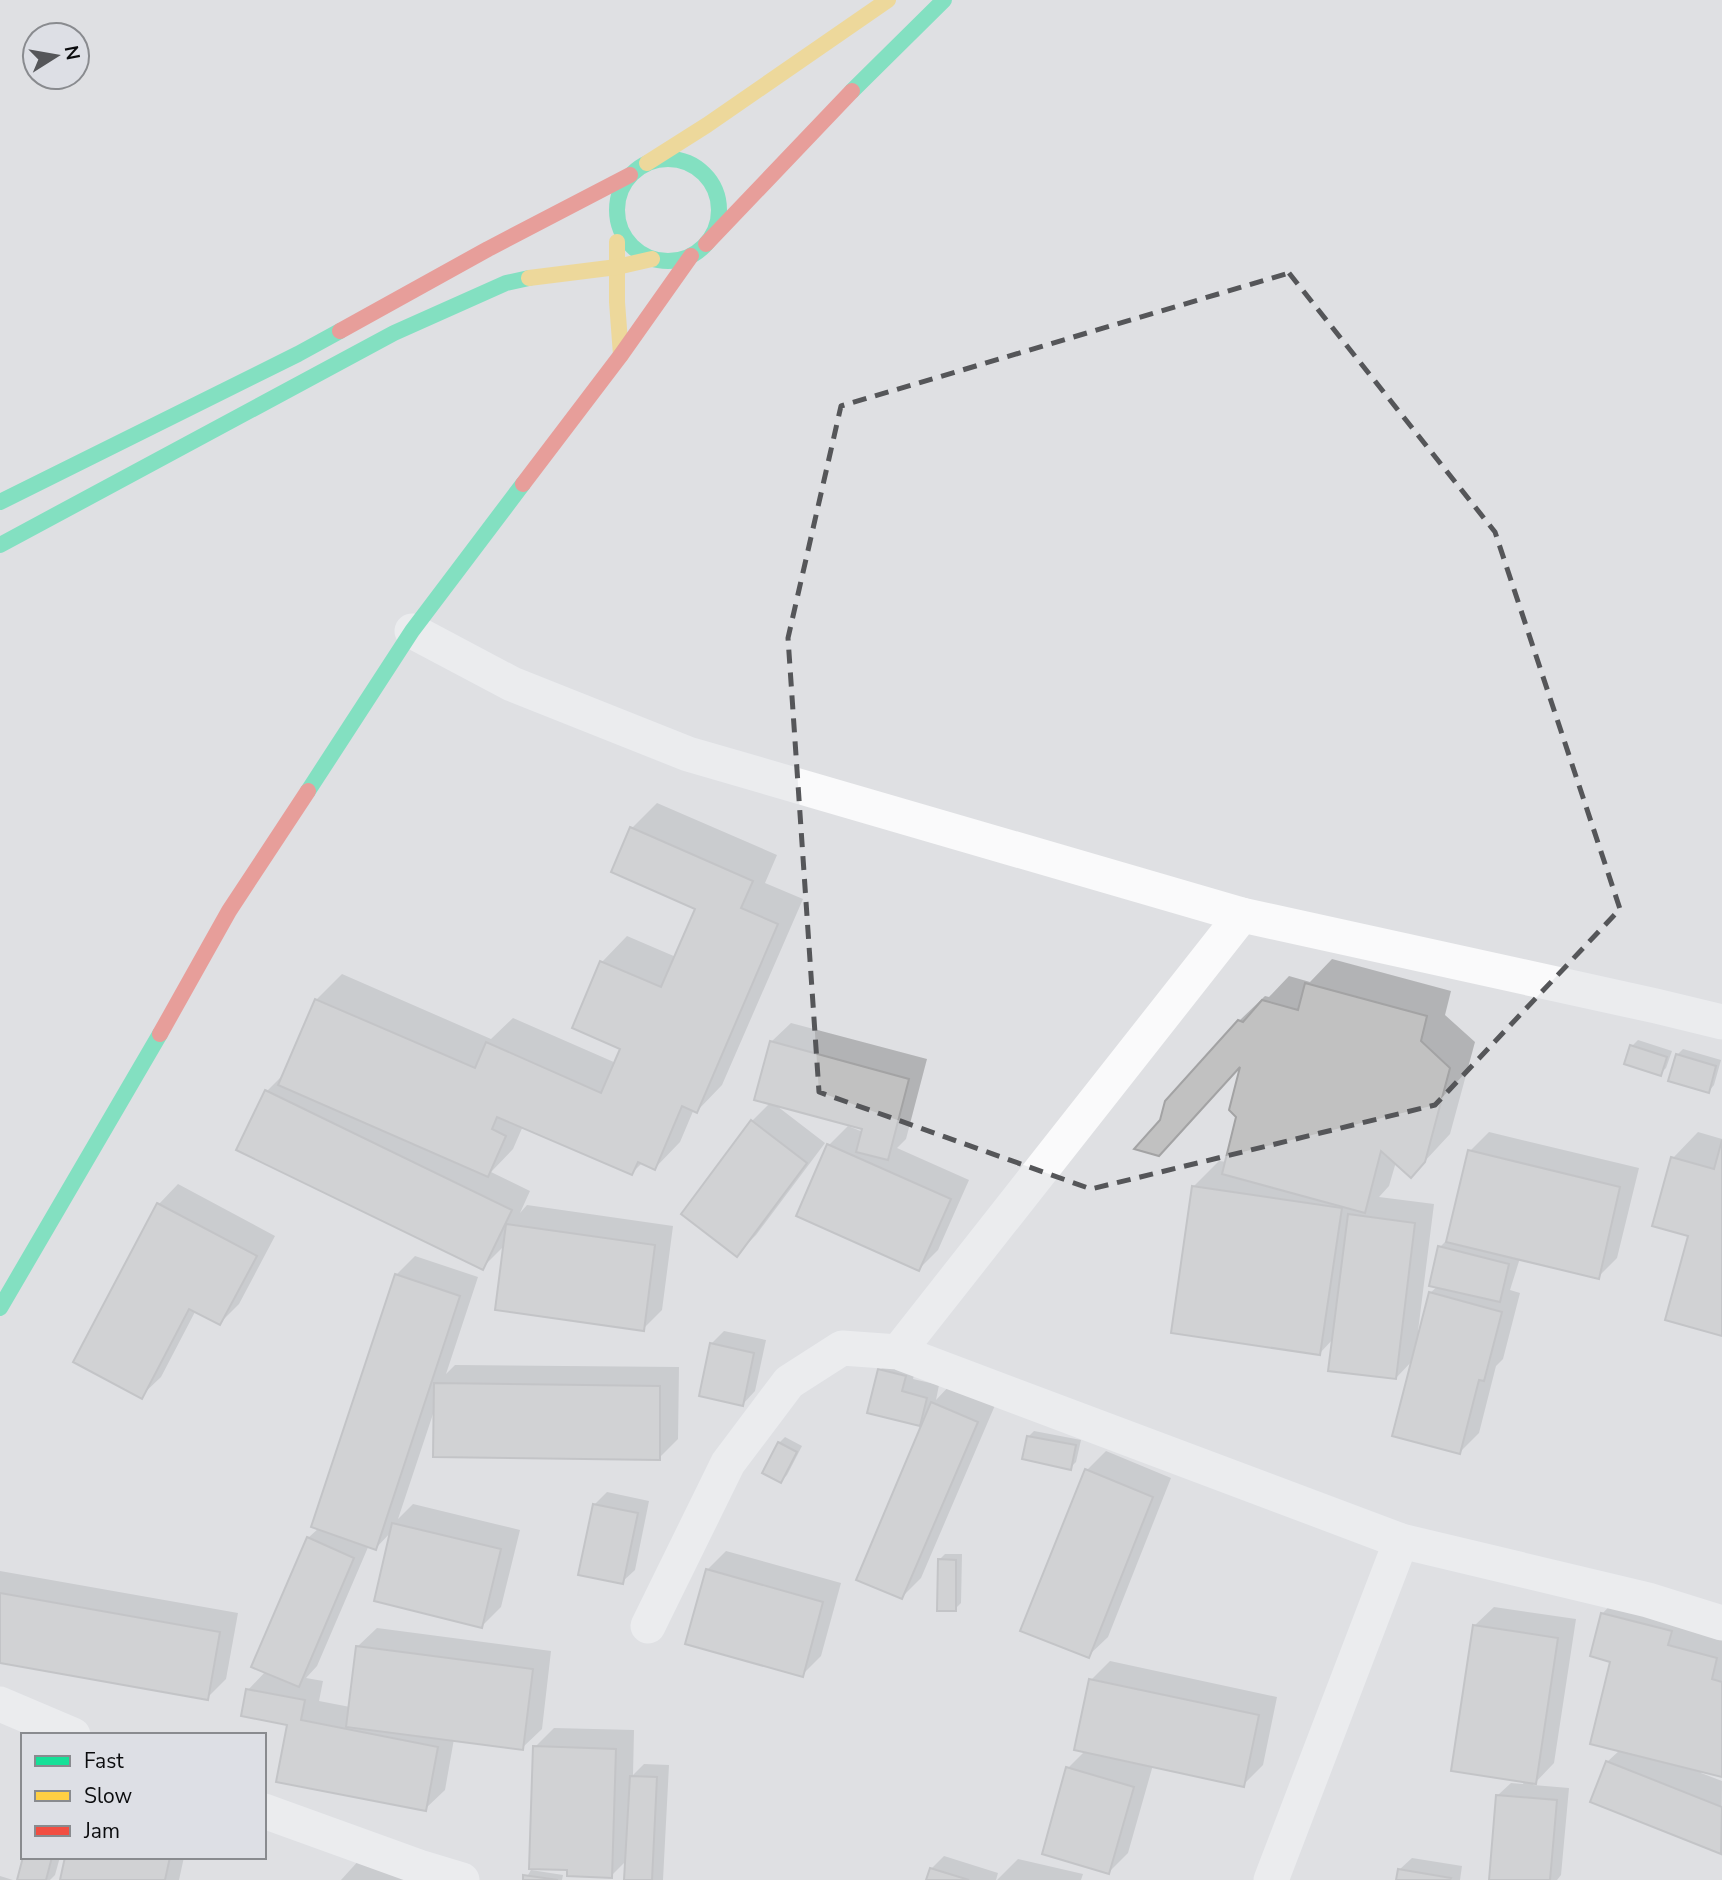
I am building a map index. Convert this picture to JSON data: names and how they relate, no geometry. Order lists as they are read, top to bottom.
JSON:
{
  "legend": ["Fast", "Slow", "Jam"],
  "north": "right"
}
